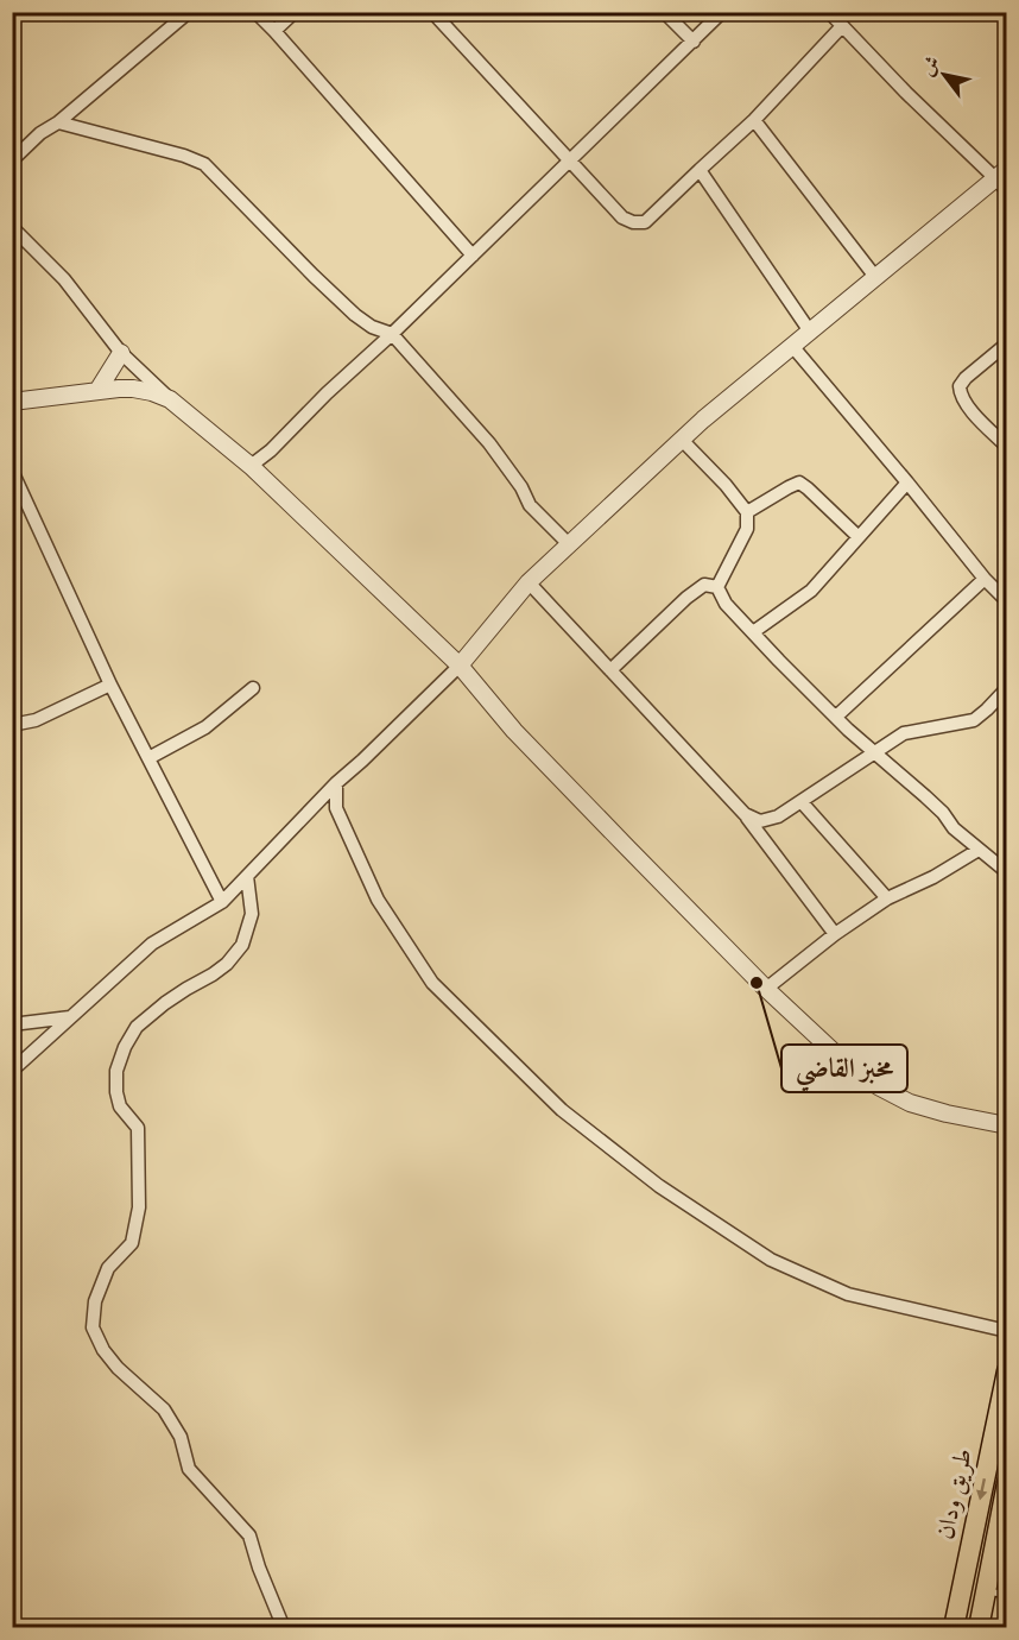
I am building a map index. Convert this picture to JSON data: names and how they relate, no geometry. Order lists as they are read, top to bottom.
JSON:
{
  "streets": {
    "main road": ["طريق ودان"]
  },
  "places": ["مخبز القاضي"],
  "north": "top left"
}
